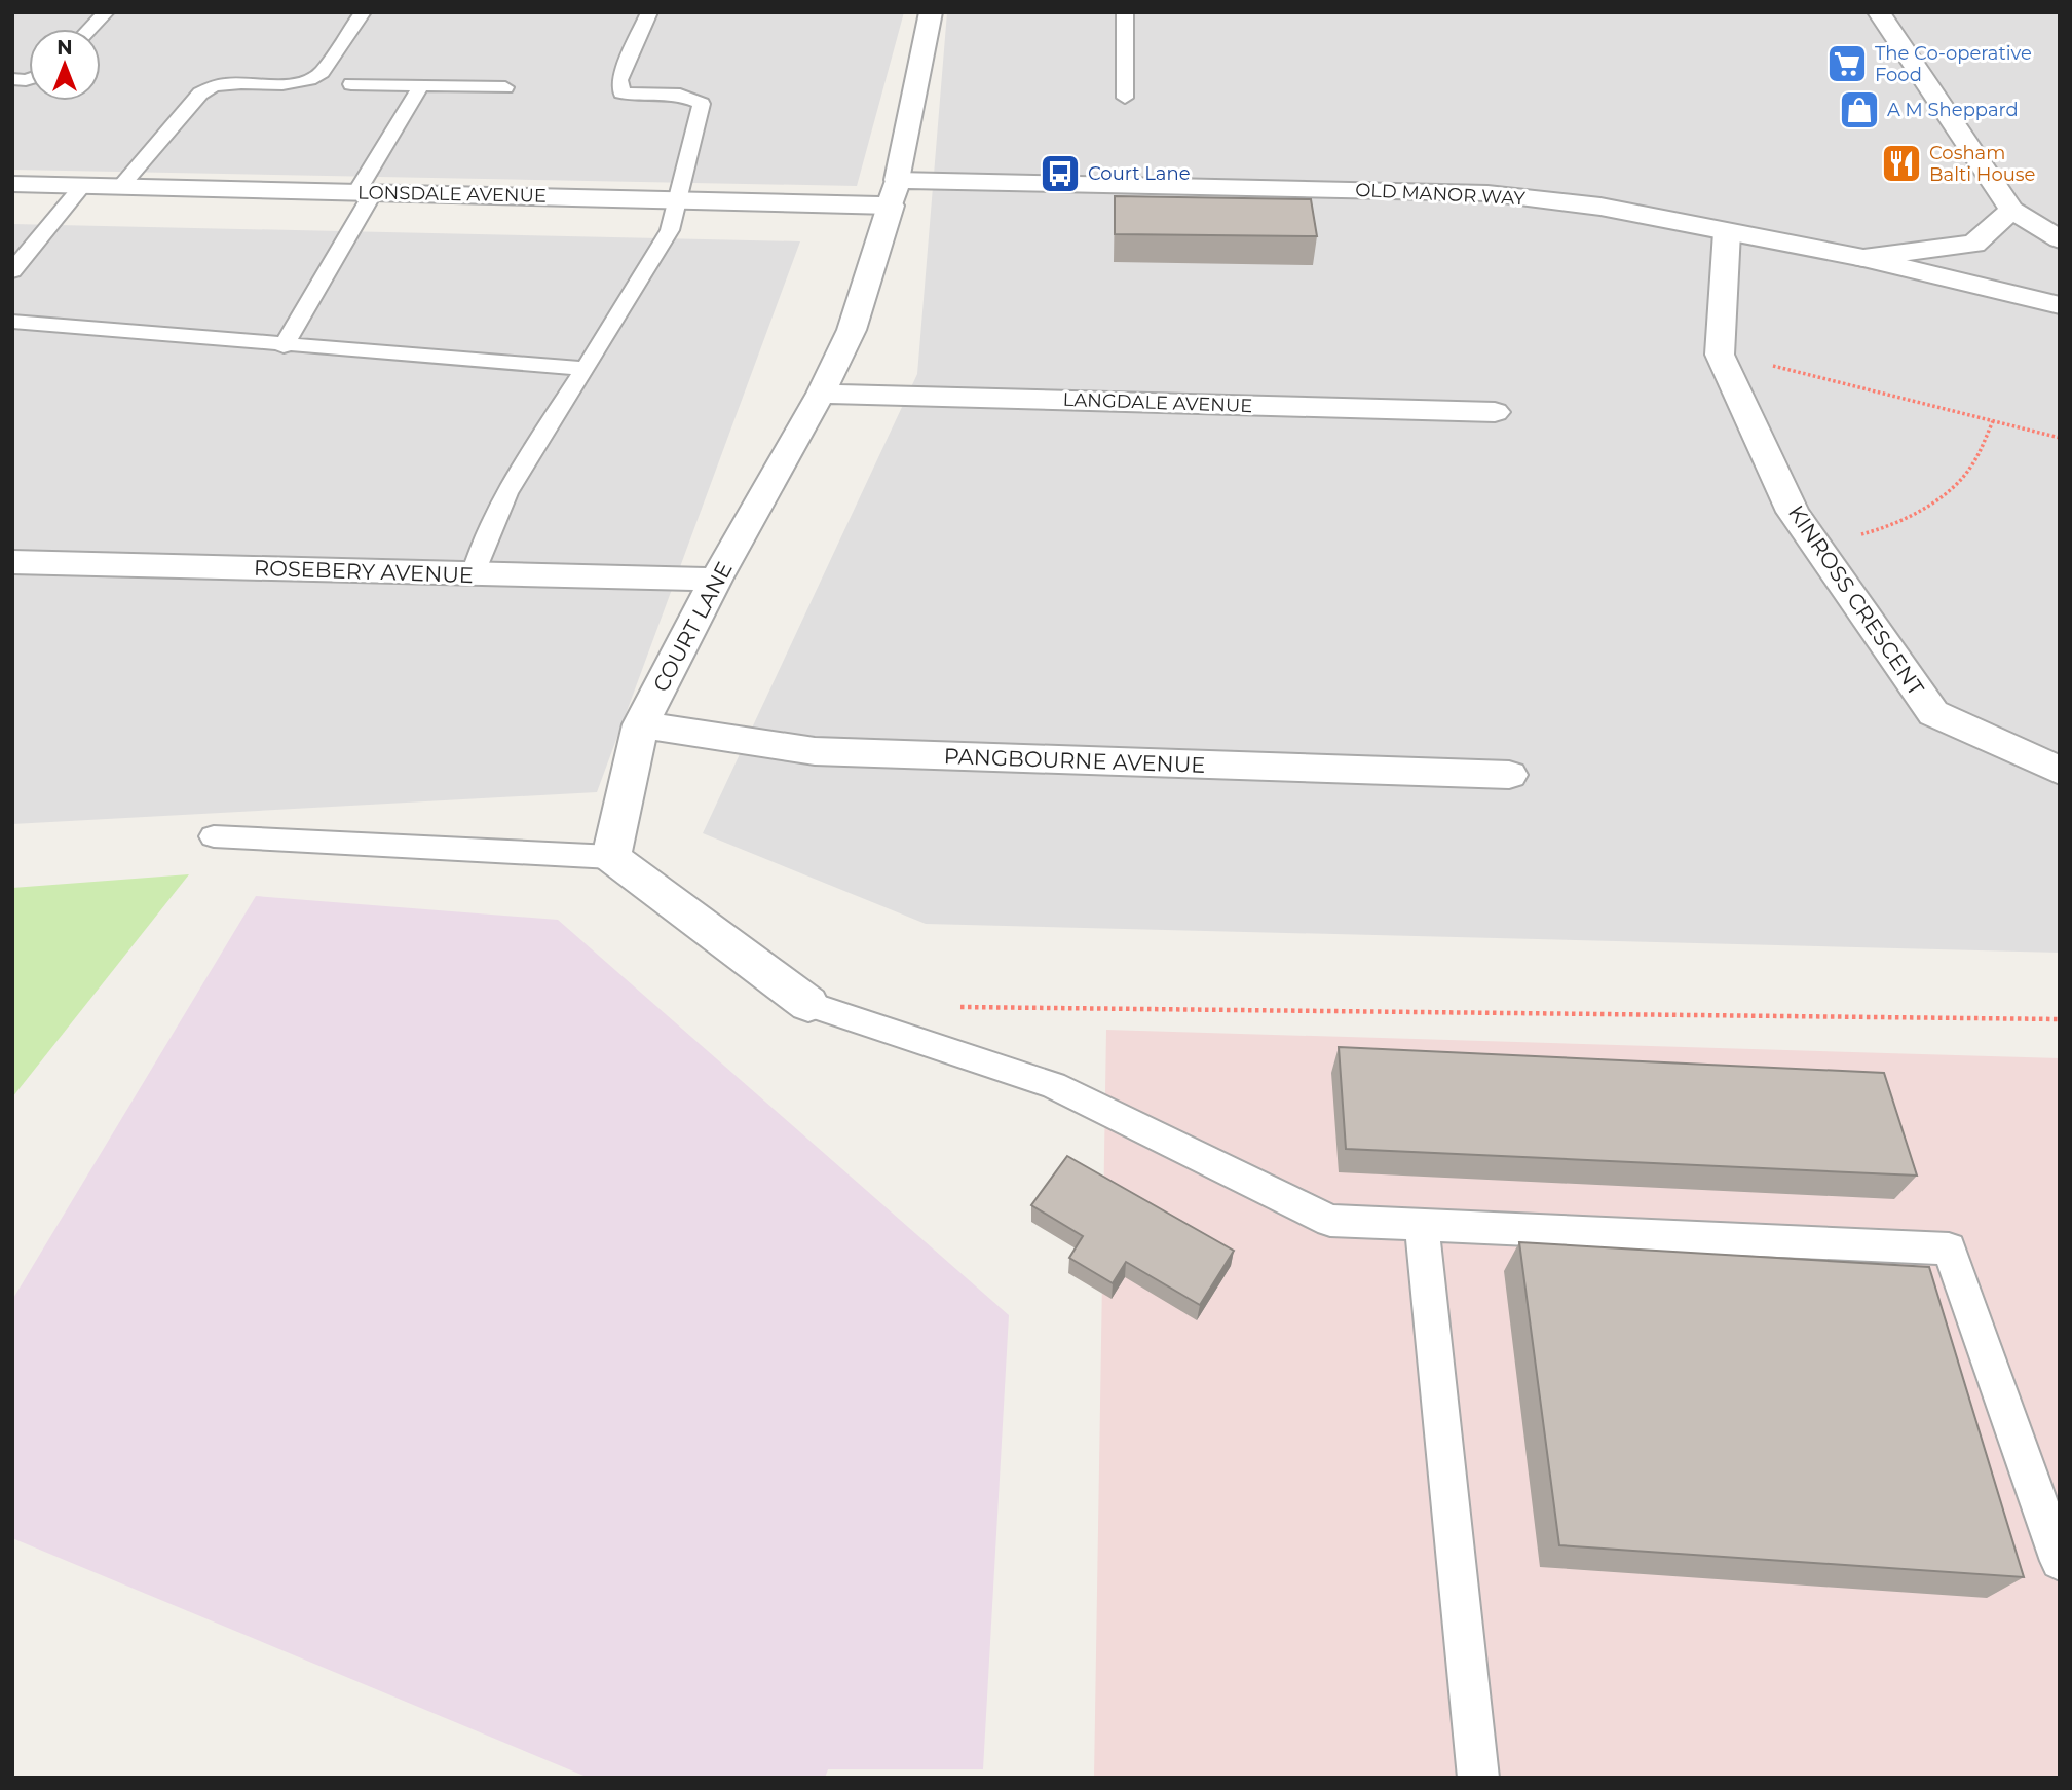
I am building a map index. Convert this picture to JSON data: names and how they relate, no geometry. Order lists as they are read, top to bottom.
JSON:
{
  "streets": {
    "street": [
      "LONSDALE AVENUE",
      "OLD MANOR WAY",
      "LANGDALE AVENUE",
      "ROSEBERY AVENUE",
      "KINROSS CRESCENT",
      "COURT LANE",
      "PANGBOURNE AVENUE"
    ]
  },
  "crossings": [
    ["LONSDALE AVENUE", "OLD MANOR WAY"],
    ["LONSDALE AVENUE", "COURT LANE"],
    ["OLD MANOR WAY", "KINROSS CRESCENT"],
    ["OLD MANOR WAY", "COURT LANE"],
    ["LANGDALE AVENUE", "COURT LANE"],
    ["ROSEBERY AVENUE", "COURT LANE"],
    ["COURT LANE", "PANGBOURNE AVENUE"]
  ],
  "places": {
    "supermarket": ["The Co-operative Food"],
    "shop": ["A M Sheppard"],
    "restaurant": ["Cosham Balti House"],
    "bus stop": ["Court Lane"]
  },
  "north": "top"
}
